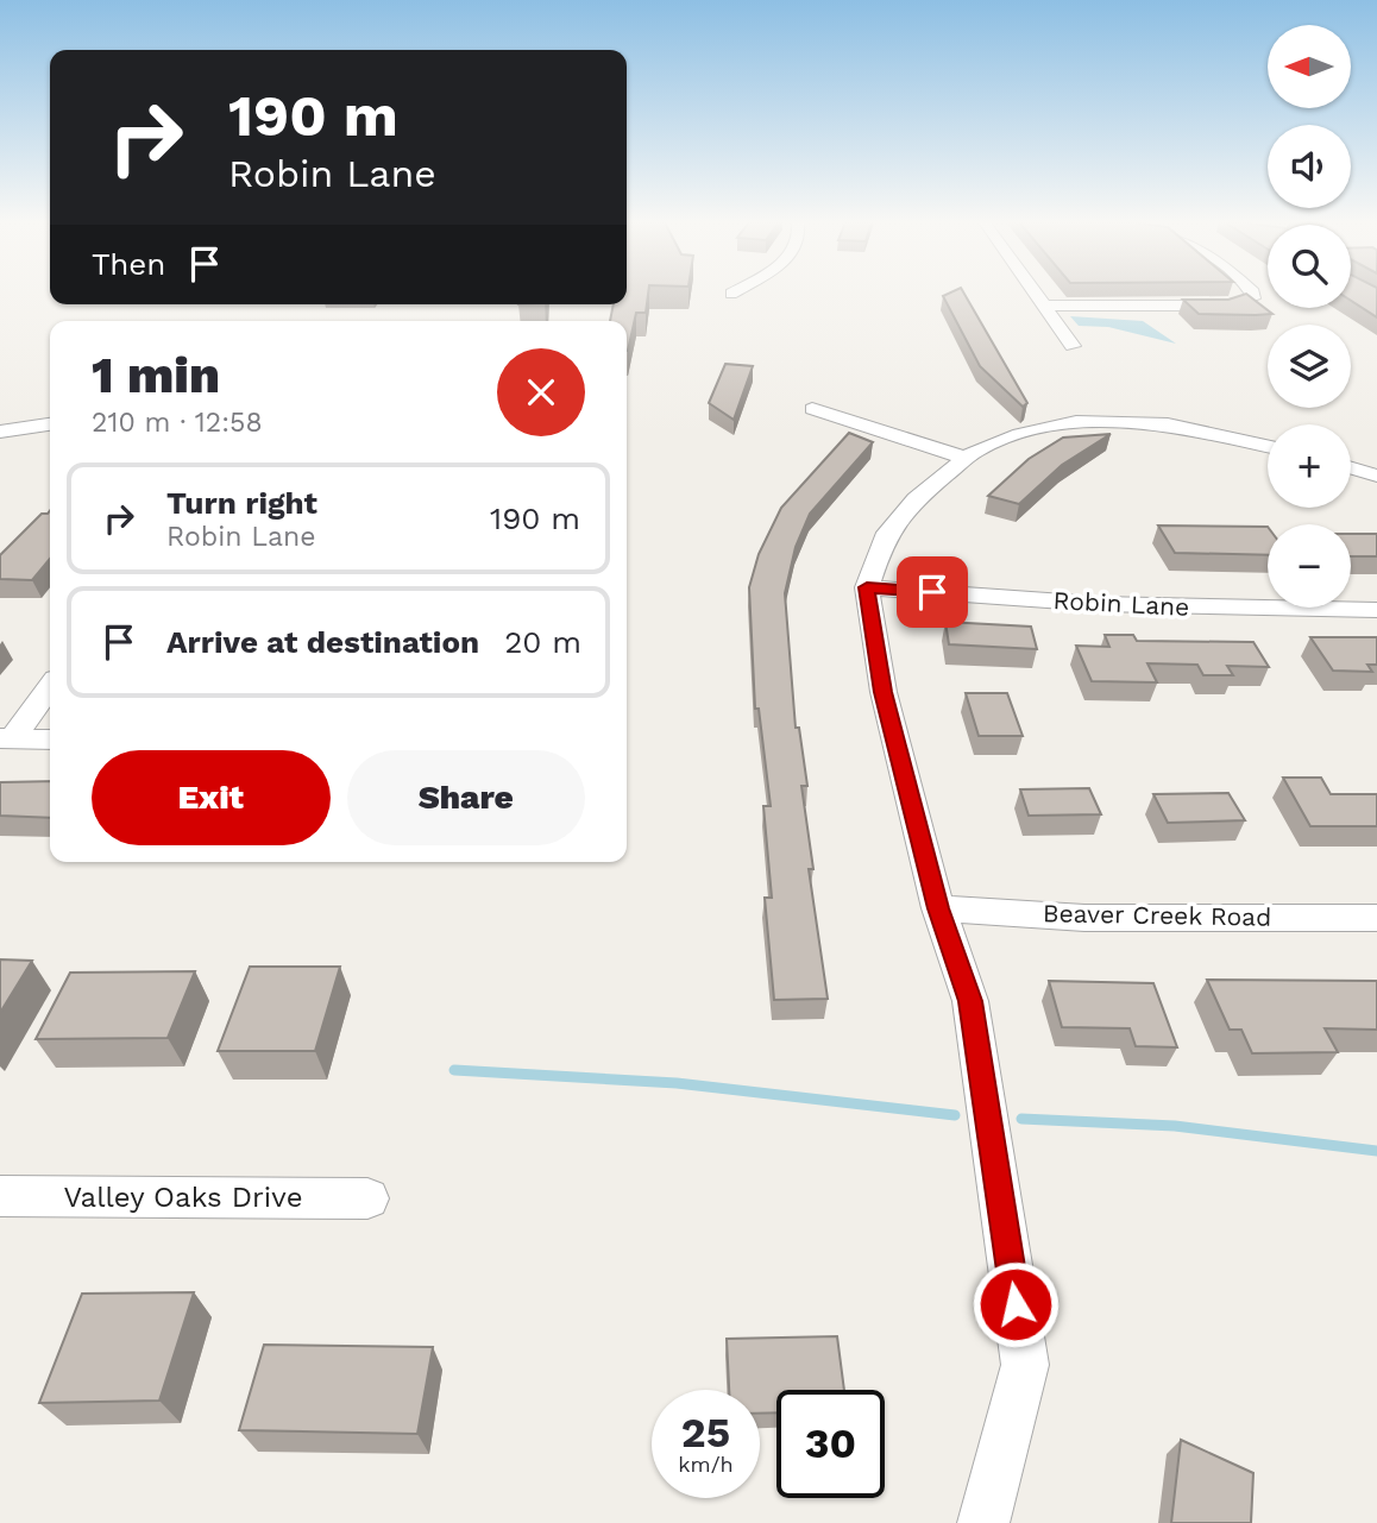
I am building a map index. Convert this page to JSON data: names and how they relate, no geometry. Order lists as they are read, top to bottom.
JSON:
{
  "streets": {
    "street": ["Robin Lane", "Beaver Creek Road", "Valley Oaks Drive"]
  },
  "north": "left",
  "page": {
    "map_buttons": ["+", "−"],
    "turn": ["190 m", "Robin Lane"],
    "then": "Then",
    "heading": ["1 min", "210 m · 12:58"],
    "list": [
      {
        "name": "Turn right",
        "note": "Robin Lane",
        "value": "190 m"
      },
      {
        "name": "Arrive at destination",
        "value": "20 m"
      }
    ],
    "buttons": ["Exit", "Share"],
    "speed": "25 km/h",
    "limit": "30"
  }
}
